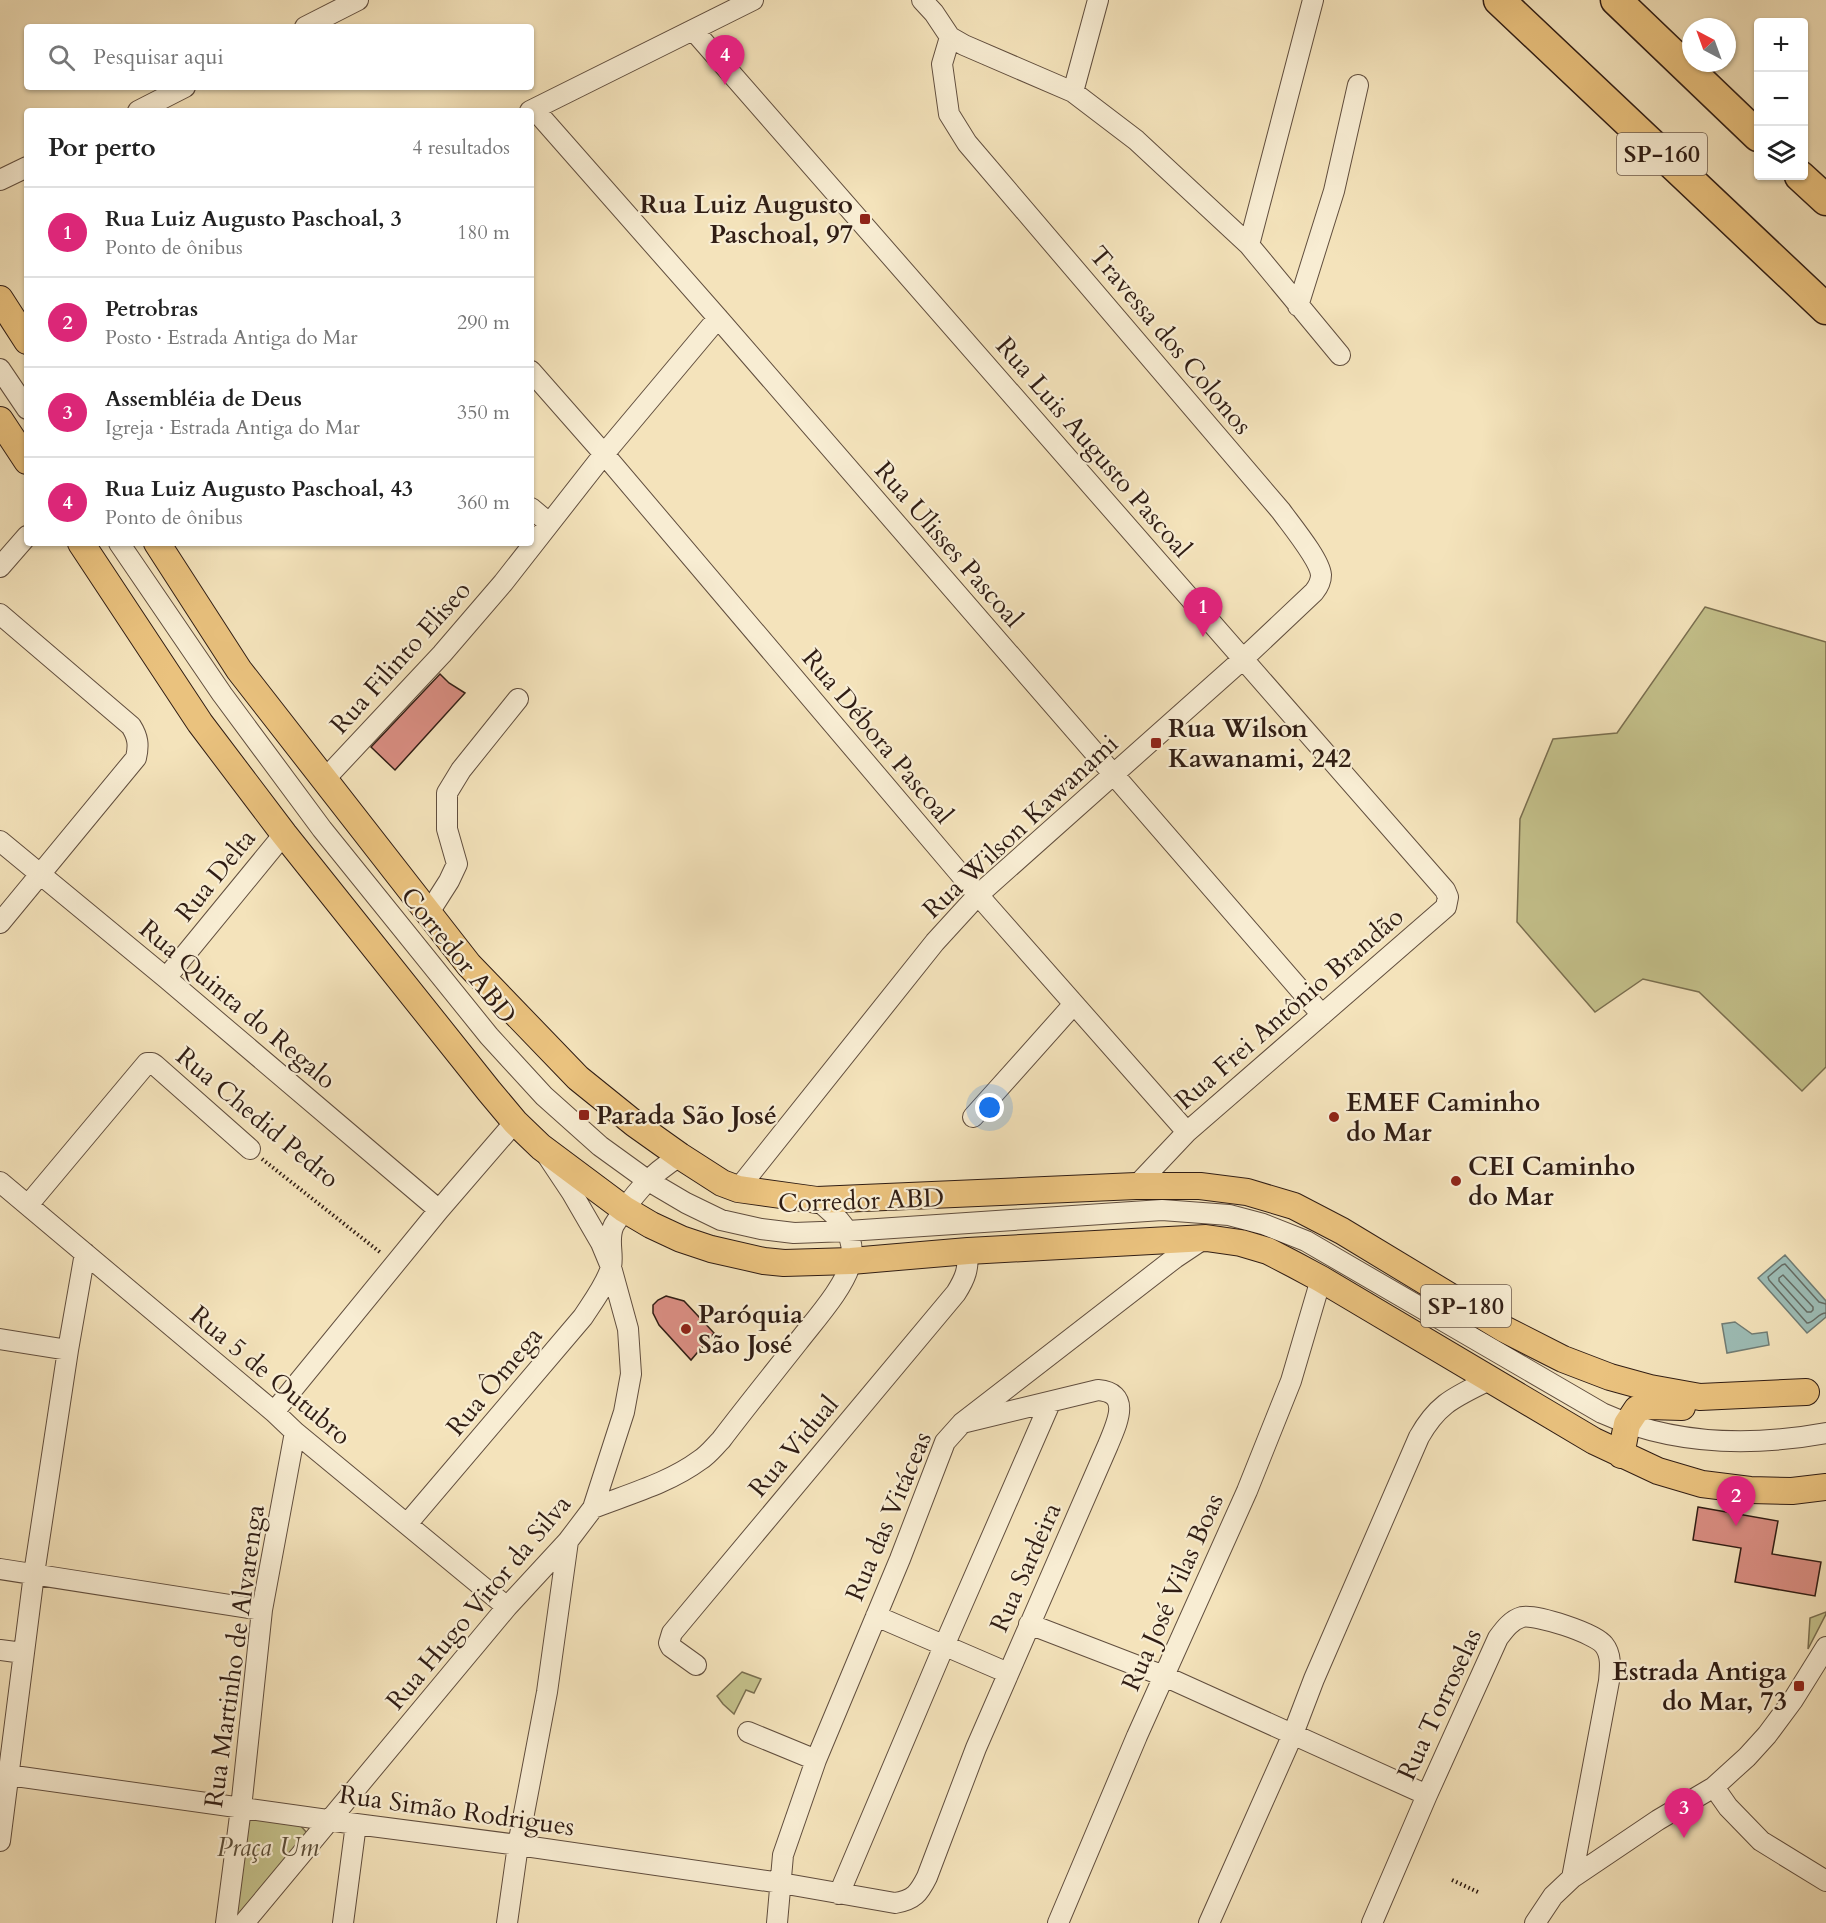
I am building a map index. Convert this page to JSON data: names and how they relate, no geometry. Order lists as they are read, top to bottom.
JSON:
{
  "streets": {
    "highway": ["SP-160"],
    "main road": ["SP-180"],
    "street": [
      "Travessa dos Colonos",
      "Rua Luis Augusto Pascoal",
      "Rua Ulisses Pascoal",
      "Rua Filinto Eliseo",
      "Rua Débora Pascoal",
      "Rua Wilson Kawanami",
      "Rua Delta",
      "Corredor ABD",
      "Rua Quinta do Regalo",
      "Rua Frei Antônio Brandão",
      "Rua Chedid Pedro",
      "Rua 5 de Outubro",
      "Rua Ômega",
      "Rua Vidual",
      "Rua das Vitáceas",
      "Rua Sardeira",
      "Rua José Vilas Boas",
      "Rua Hugo Vitor da Silva",
      "Rua Martinho de Alvarenga",
      "Rua Torroselas",
      "Rua Simão Rodrigues"
    ]
  },
  "crossings": [
    ["Travessa dos Colonos", "Rua Luis Augusto Pascoal"],
    ["Travessa dos Colonos", "Rua Wilson Kawanami"],
    ["Rua Luis Augusto Pascoal", "Rua Wilson Kawanami"],
    ["Rua Luis Augusto Pascoal", "Rua Frei Antônio Brandão"],
    ["Rua Ulisses Pascoal", "Rua Filinto Eliseo"],
    ["Rua Ulisses Pascoal", "Rua Wilson Kawanami"],
    ["Rua Ulisses Pascoal", "Rua Frei Antônio Brandão"],
    ["Rua Filinto Eliseo", "Rua Débora Pascoal"],
    ["Rua Débora Pascoal", "Rua Wilson Kawanami"],
    ["Rua Débora Pascoal", "Rua Frei Antônio Brandão"],
    ["Rua Delta", "Rua Quinta do Regalo"],
    ["Corredor ABD", "Rua Hugo Vitor da Silva"],
    ["Rua Frei Antônio Brandão", "SP-180"],
    ["Rua Chedid Pedro", "Rua 5 de Outubro"],
    ["Rua 5 de Outubro", "Rua Ômega"],
    ["Rua 5 de Outubro", "Rua Hugo Vitor da Silva"],
    ["Rua 5 de Outubro", "Rua Martinho de Alvarenga"],
    ["Rua Ômega", "Rua Hugo Vitor da Silva"],
    ["Rua das Vitáceas", "Rua Sardeira"],
    ["Rua das Vitáceas", "Rua Simão Rodrigues"],
    ["Rua Sardeira", "Rua Simão Rodrigues"],
    ["Rua Hugo Vitor da Silva", "Rua Simão Rodrigues"],
    ["Rua Martinho de Alvarenga", "Rua Simão Rodrigues"]
  ],
  "parks": ["Praça Um"],
  "places": {
    "transit": [
      "Rua Luiz Augusto Paschoal, 97",
      "Rua Wilson Kawanami, 242",
      "Parada São José",
      "Estrada Antiga do Mar, 73"
    ],
    "other": ["EMEF Caminho do Mar", "CEI Caminho do Mar", "Paróquia São José"]
  },
  "north": "top left",
  "page": {
    "map_buttons": ["+", "−"],
    "search": "Pesquisar aqui",
    "pins": [
      "4",
      "1",
      "2",
      "3"
    ],
    "heading": ["Por perto", "4 resultados"],
    "list": [
      {
        "mark": "1",
        "name": "Rua Luiz Augusto Paschoal, 3",
        "note": "Ponto de ônibus",
        "value": "180 m"
      },
      {
        "mark": "2",
        "name": "Petrobras",
        "note": "Posto · Estrada Antiga do Mar",
        "value": "290 m"
      },
      {
        "mark": "3",
        "name": "Assembléia de Deus",
        "note": "Igreja · Estrada Antiga do Mar",
        "value": "350 m"
      },
      {
        "mark": "4",
        "name": "Rua Luiz Augusto Paschoal, 43",
        "note": "Ponto de ônibus",
        "value": "360 m"
      }
    ]
  }
}
